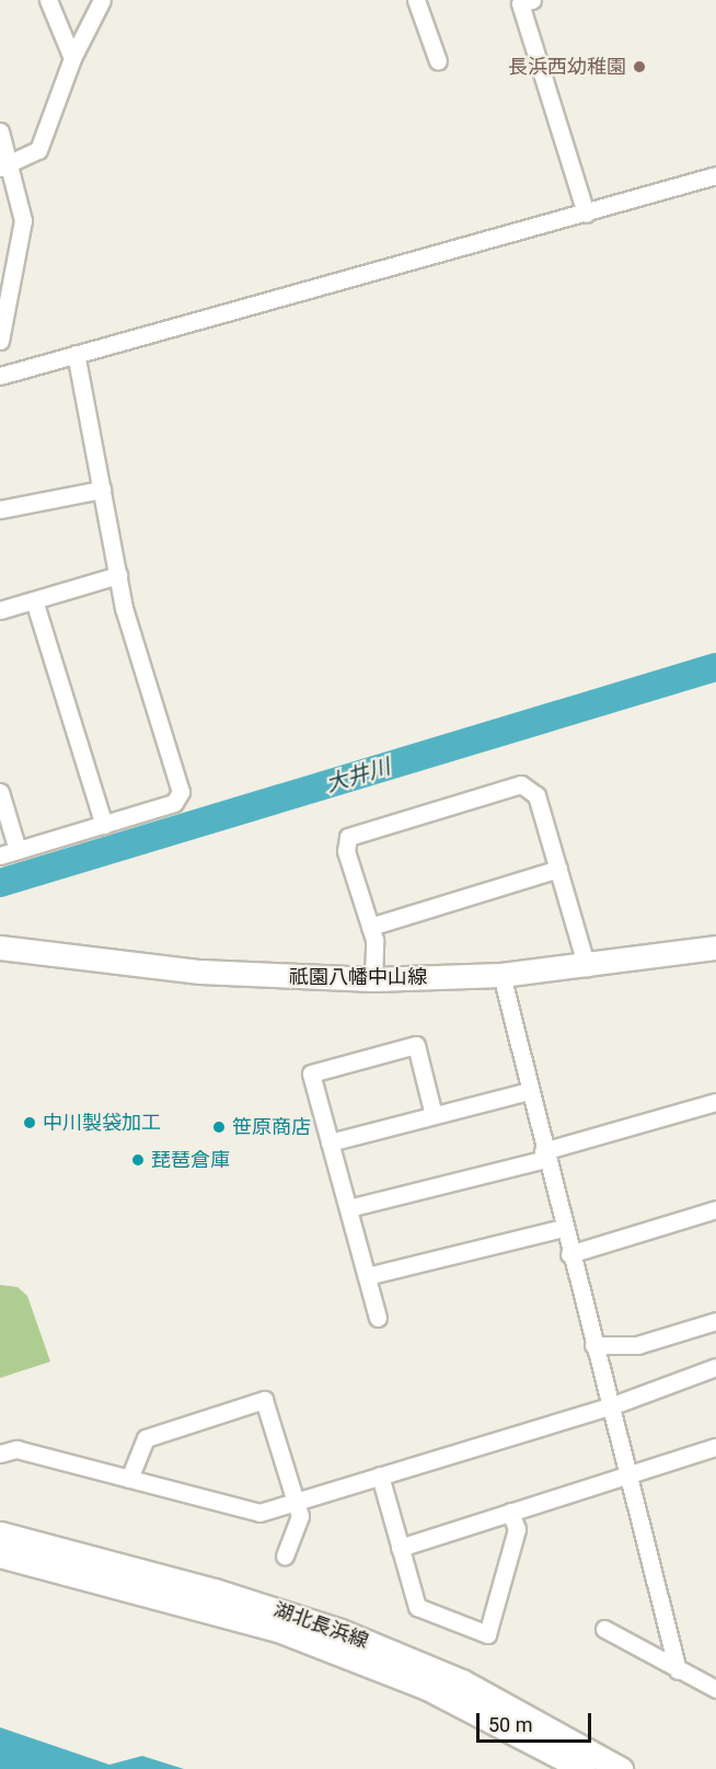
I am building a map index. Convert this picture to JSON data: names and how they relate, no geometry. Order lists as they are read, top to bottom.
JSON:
{
  "streets": {
    "main road": ["祇園八幡中山線", "湖北長浜線"]
  },
  "water": ["大井川"],
  "places": [
    "長浜西幼稚園",
    "中川製袋加工",
    "笹原商店",
    "琵琶倉庫"
  ],
  "scale_bar": "50 m"
}
